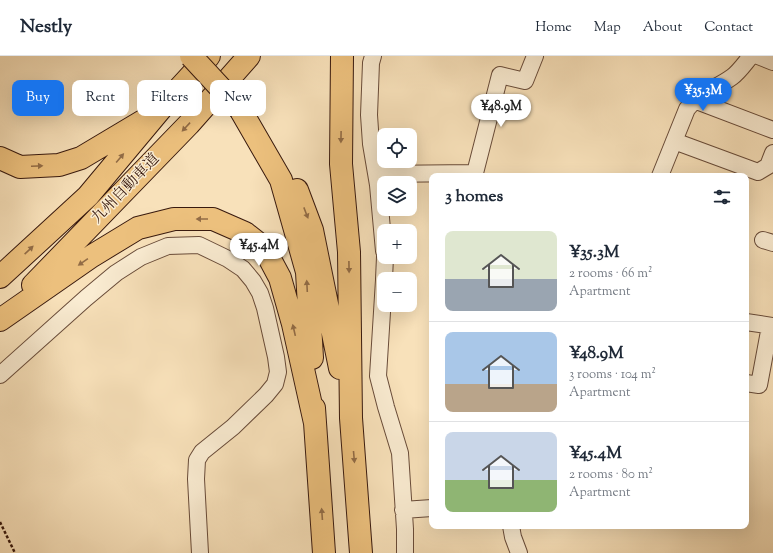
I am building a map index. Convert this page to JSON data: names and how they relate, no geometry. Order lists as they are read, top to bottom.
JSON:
{
  "streets": {
    "highway": ["九州自動車道"]
  },
  "page": {
    "header": "Nestly",
    "nav": [
      "Home",
      "Map",
      "About",
      "Contact"
    ],
    "price": ["¥35.3M", "¥48.9M", "¥45.4M"],
    "chip": [
      "Buy",
      "Rent",
      "Filters",
      "New"
    ],
    "map_buttons": ["+", "−"],
    "heading": "3 homes",
    "list": [
      {
        "name": "¥35.3M",
        "note": "2 rooms · 66 m² · Apartment"
      },
      {
        "name": "¥48.9M",
        "note": "3 rooms · 104 m² · Apartment"
      },
      {
        "name": "¥45.4M",
        "note": "2 rooms · 80 m² · Apartment"
      }
    ]
  }
}
